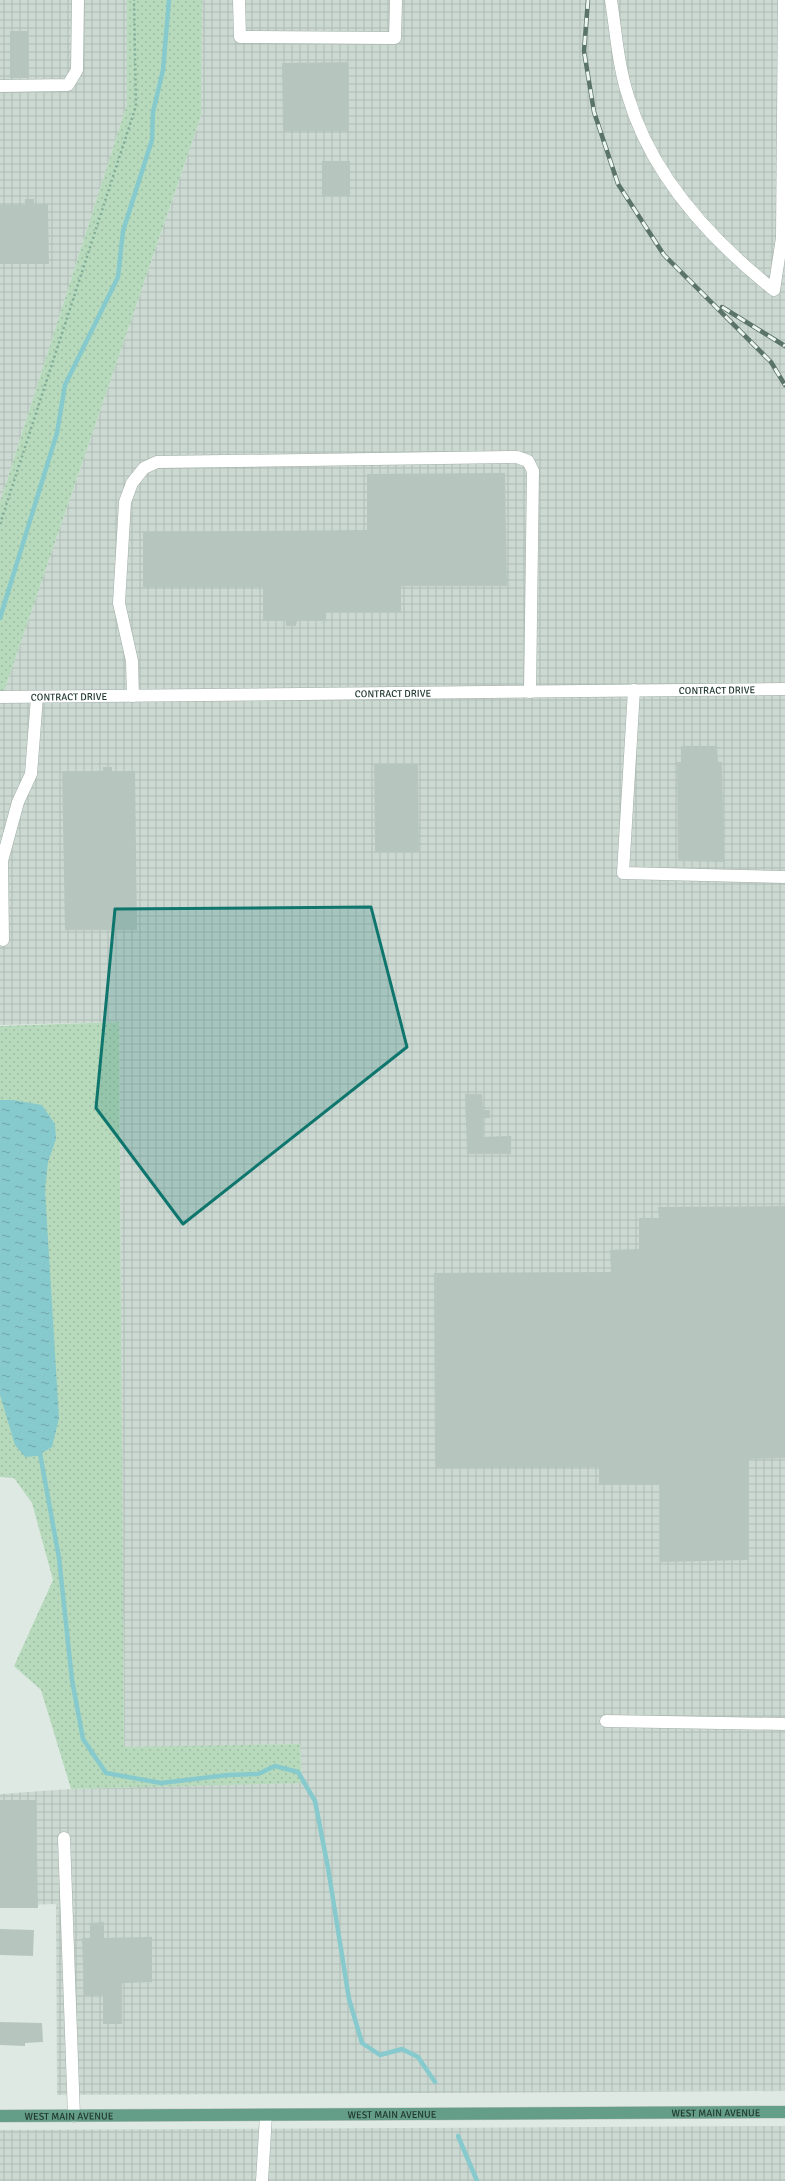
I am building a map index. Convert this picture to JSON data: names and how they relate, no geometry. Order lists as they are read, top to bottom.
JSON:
{
  "streets": {
    "main road": ["WEST MAIN AVENUE"],
    "street": ["CONTRACT DRIVE"]
  }
}
